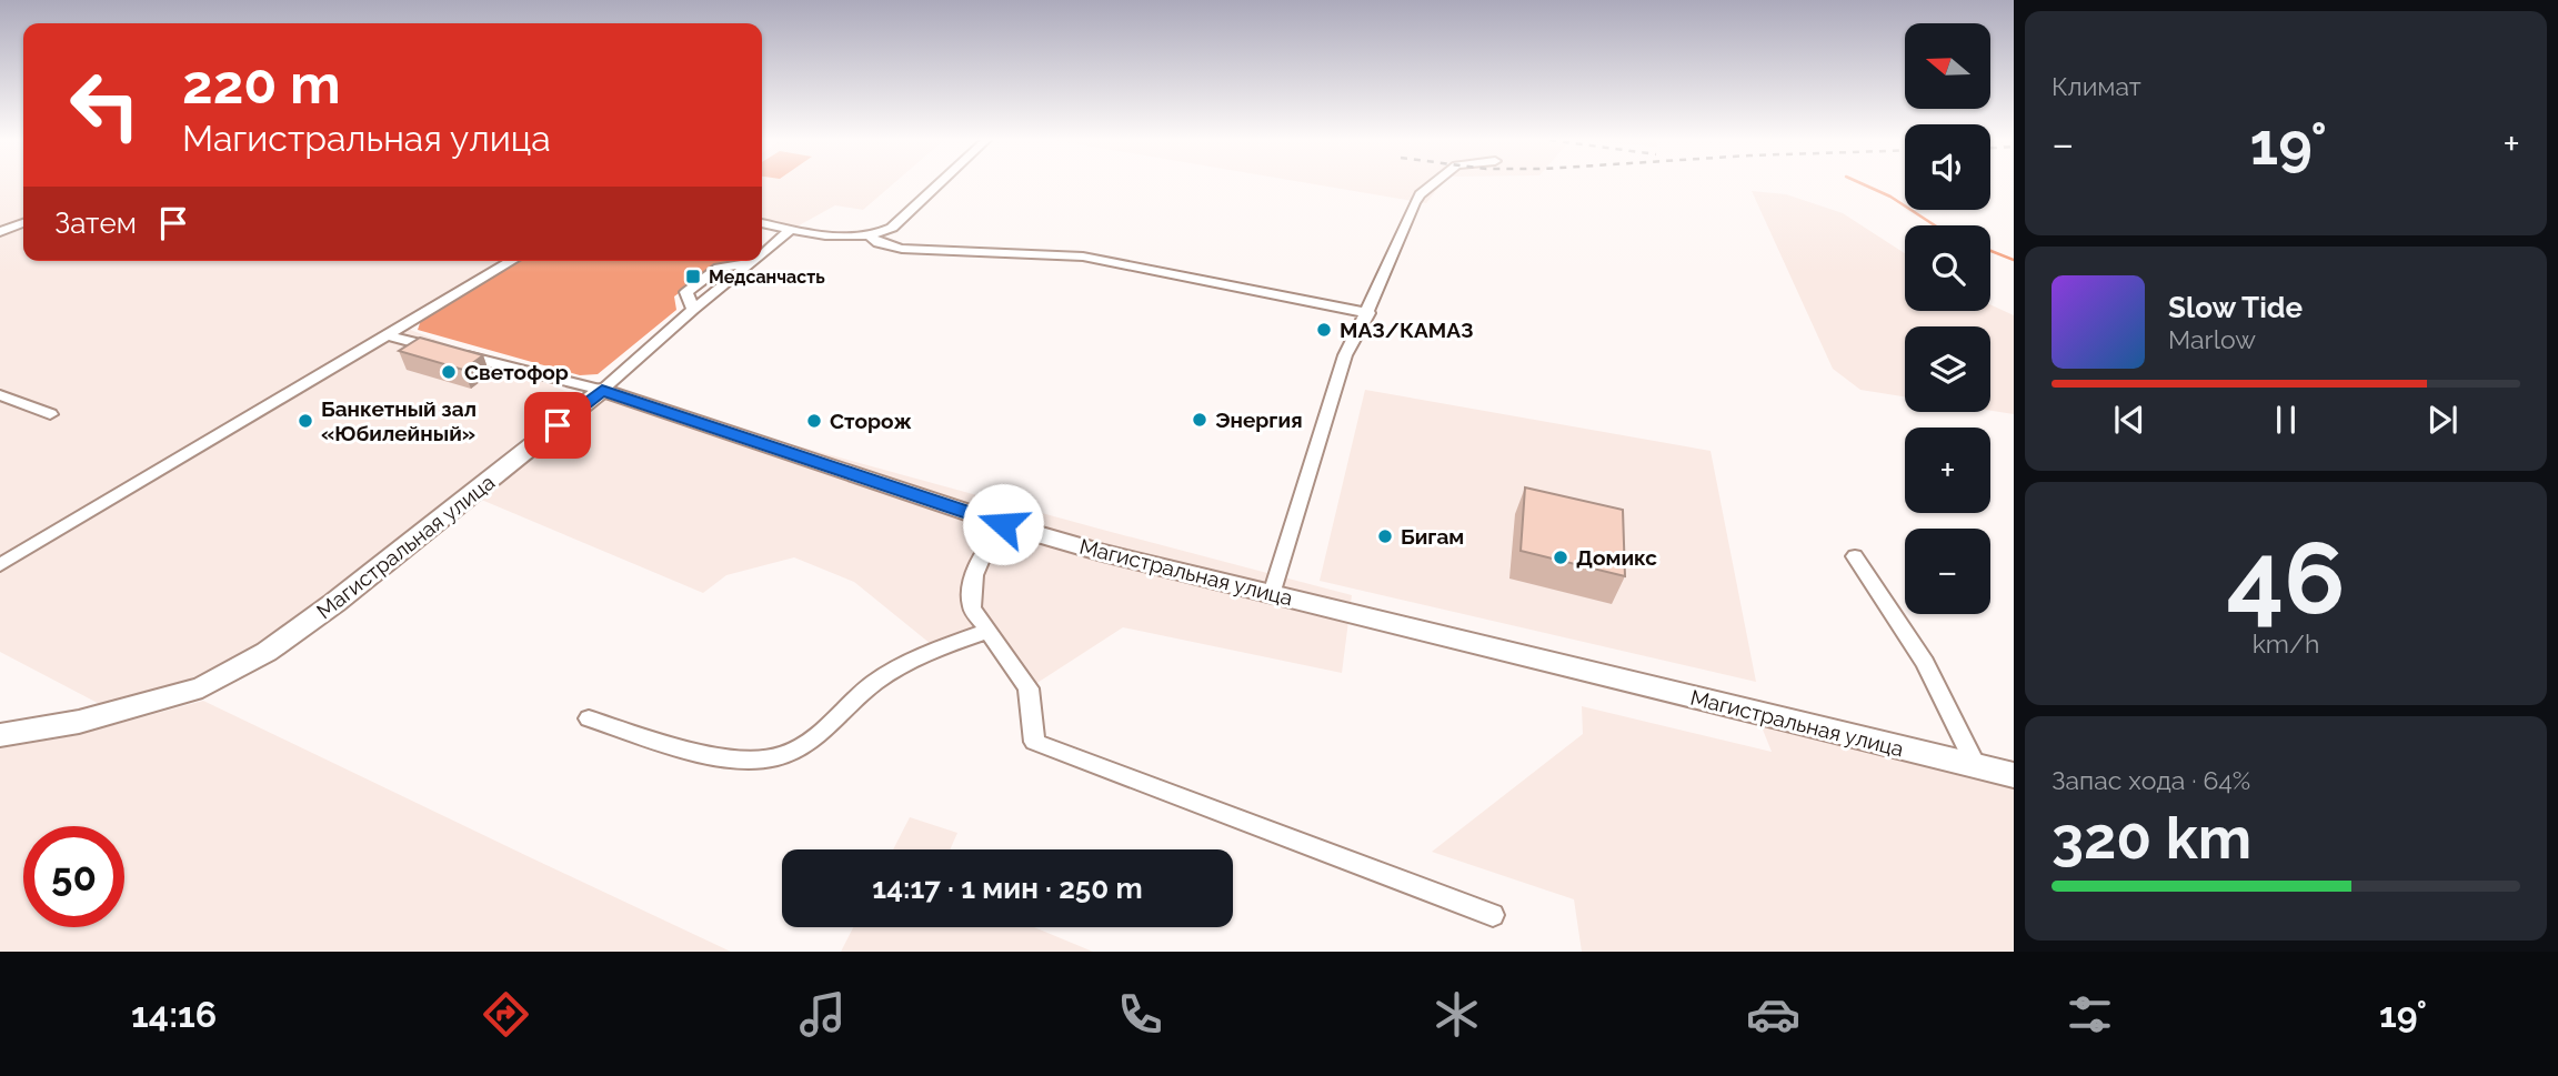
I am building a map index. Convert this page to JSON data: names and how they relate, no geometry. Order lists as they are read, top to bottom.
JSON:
{
  "streets": {
    "main road": ["Магистральная улица"]
  },
  "places": {
    "transit": ["Медсанчасть"],
    "other": [
      "МАЗ/КАМАЗ",
      "Светофор",
      "Энергия",
      "Банкетный зал «Юбилейный»",
      "Сторож",
      "Бигам",
      "Домикс"
    ]
  },
  "north": "left",
  "page": {
    "tile": [
      "Климат",
      ["46", "km/h"],
      ["Запас хода · 64%", "320 km"]
    ],
    "map_buttons": ["+", "−"],
    "turn": ["220 m", "Магистральная улица"],
    "heat": ["−", "19°", "+"],
    "then": "Затем",
    "song": ["Slow Tide", "Marlow"],
    "limit": "50",
    "trip": "14:17 · 1 мин · 250 m",
    "tabs": ["14:16", "19°"]
  }
}
